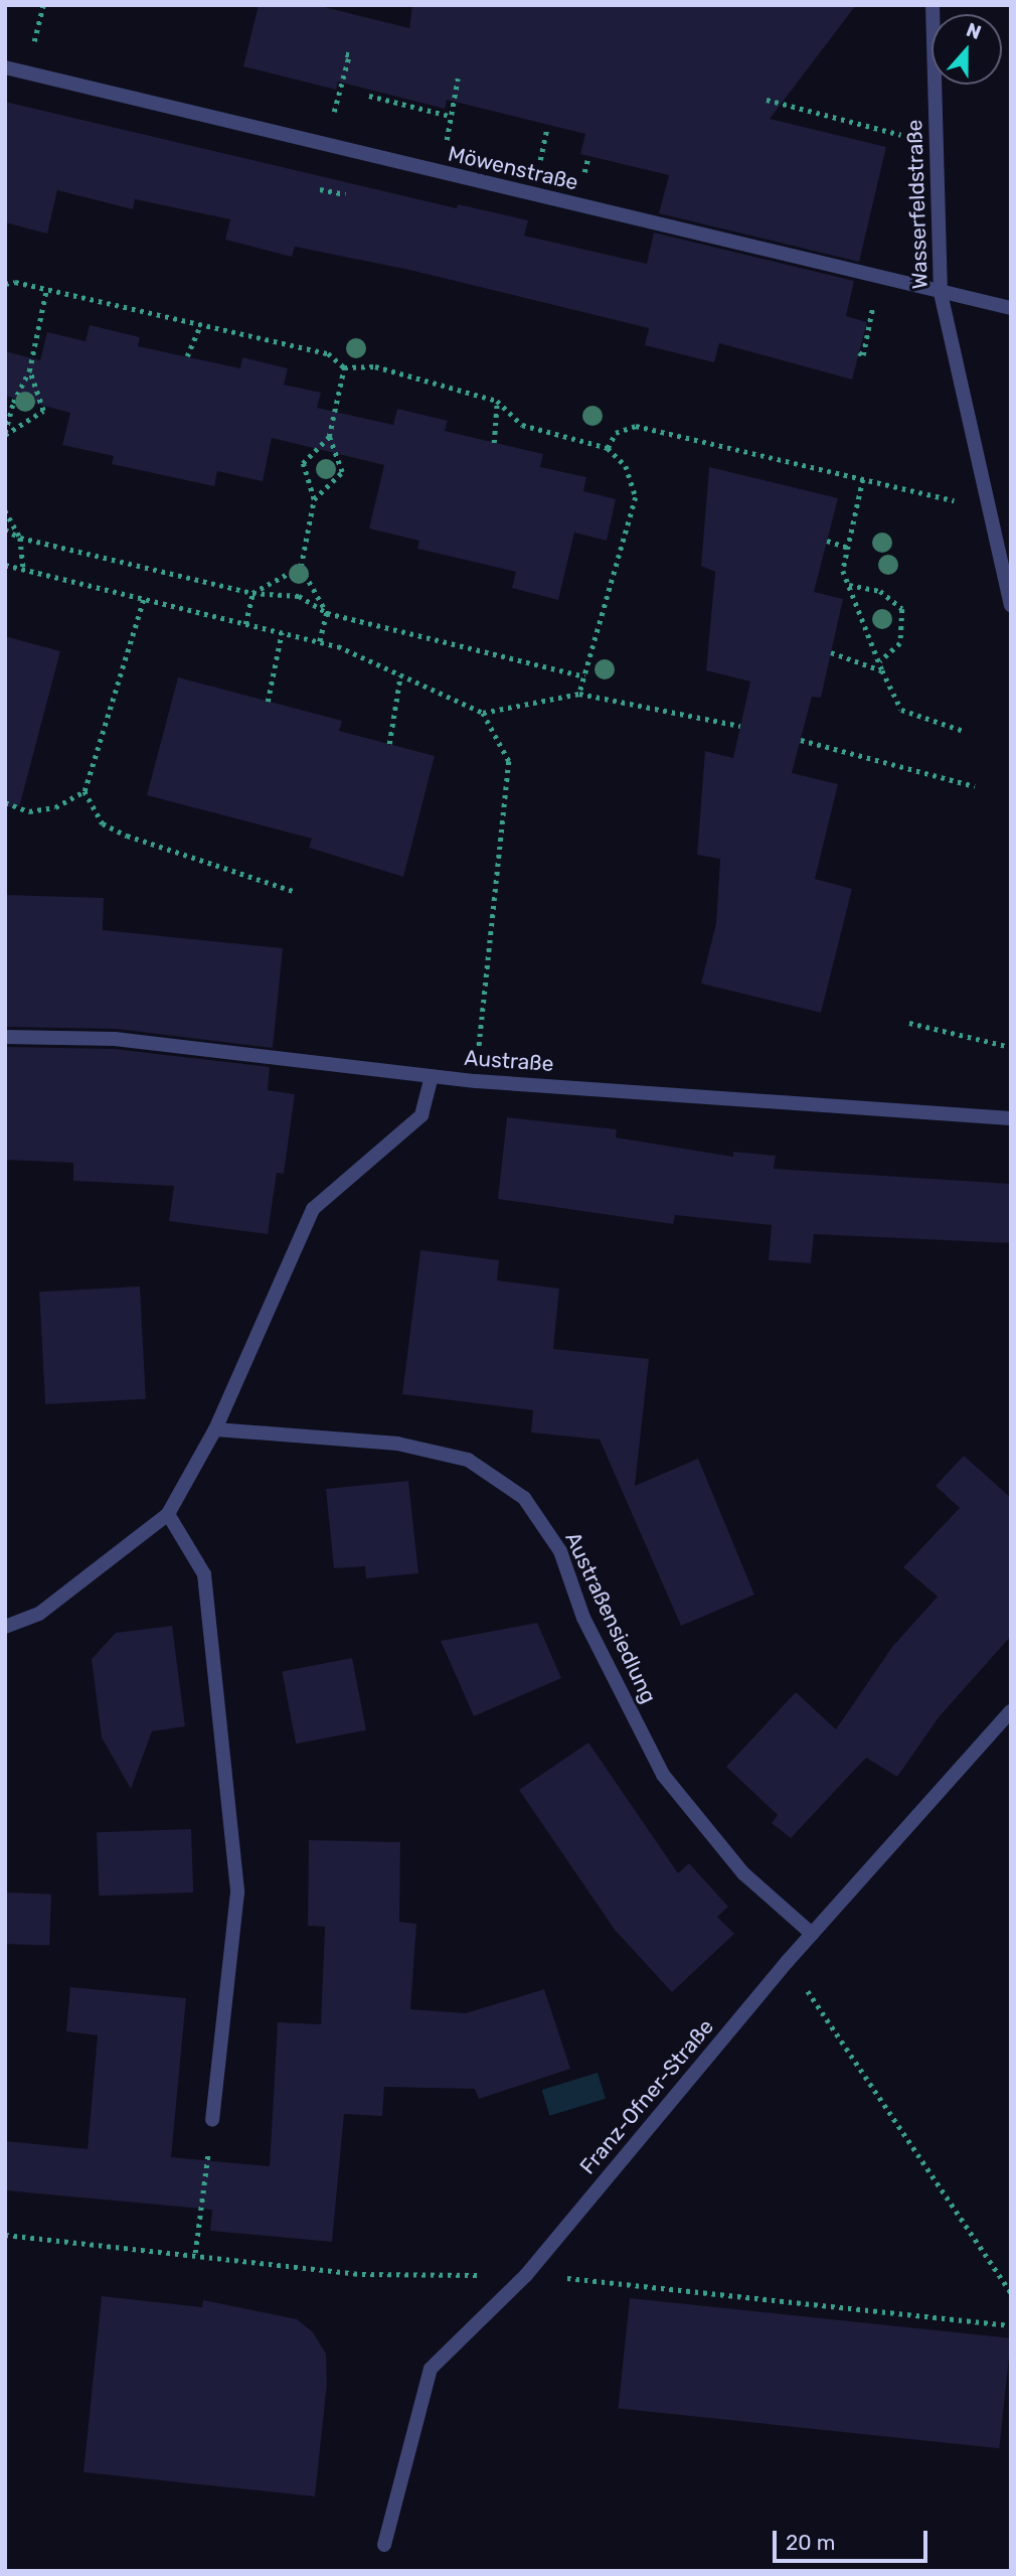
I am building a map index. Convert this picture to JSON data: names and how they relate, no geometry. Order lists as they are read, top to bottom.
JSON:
{
  "streets": {
    "street": [
      "Möwenstraße",
      "Wasserfeldstraße",
      "Austraße",
      "Austraßensiedlung",
      "Franz-Ofner-Straße"
    ]
  },
  "crossings": [
    ["Möwenstraße", "Wasserfeldstraße"],
    ["Austraßensiedlung", "Franz-Ofner-Straße"]
  ],
  "scale_bar": "20 m",
  "north": "top"
}
